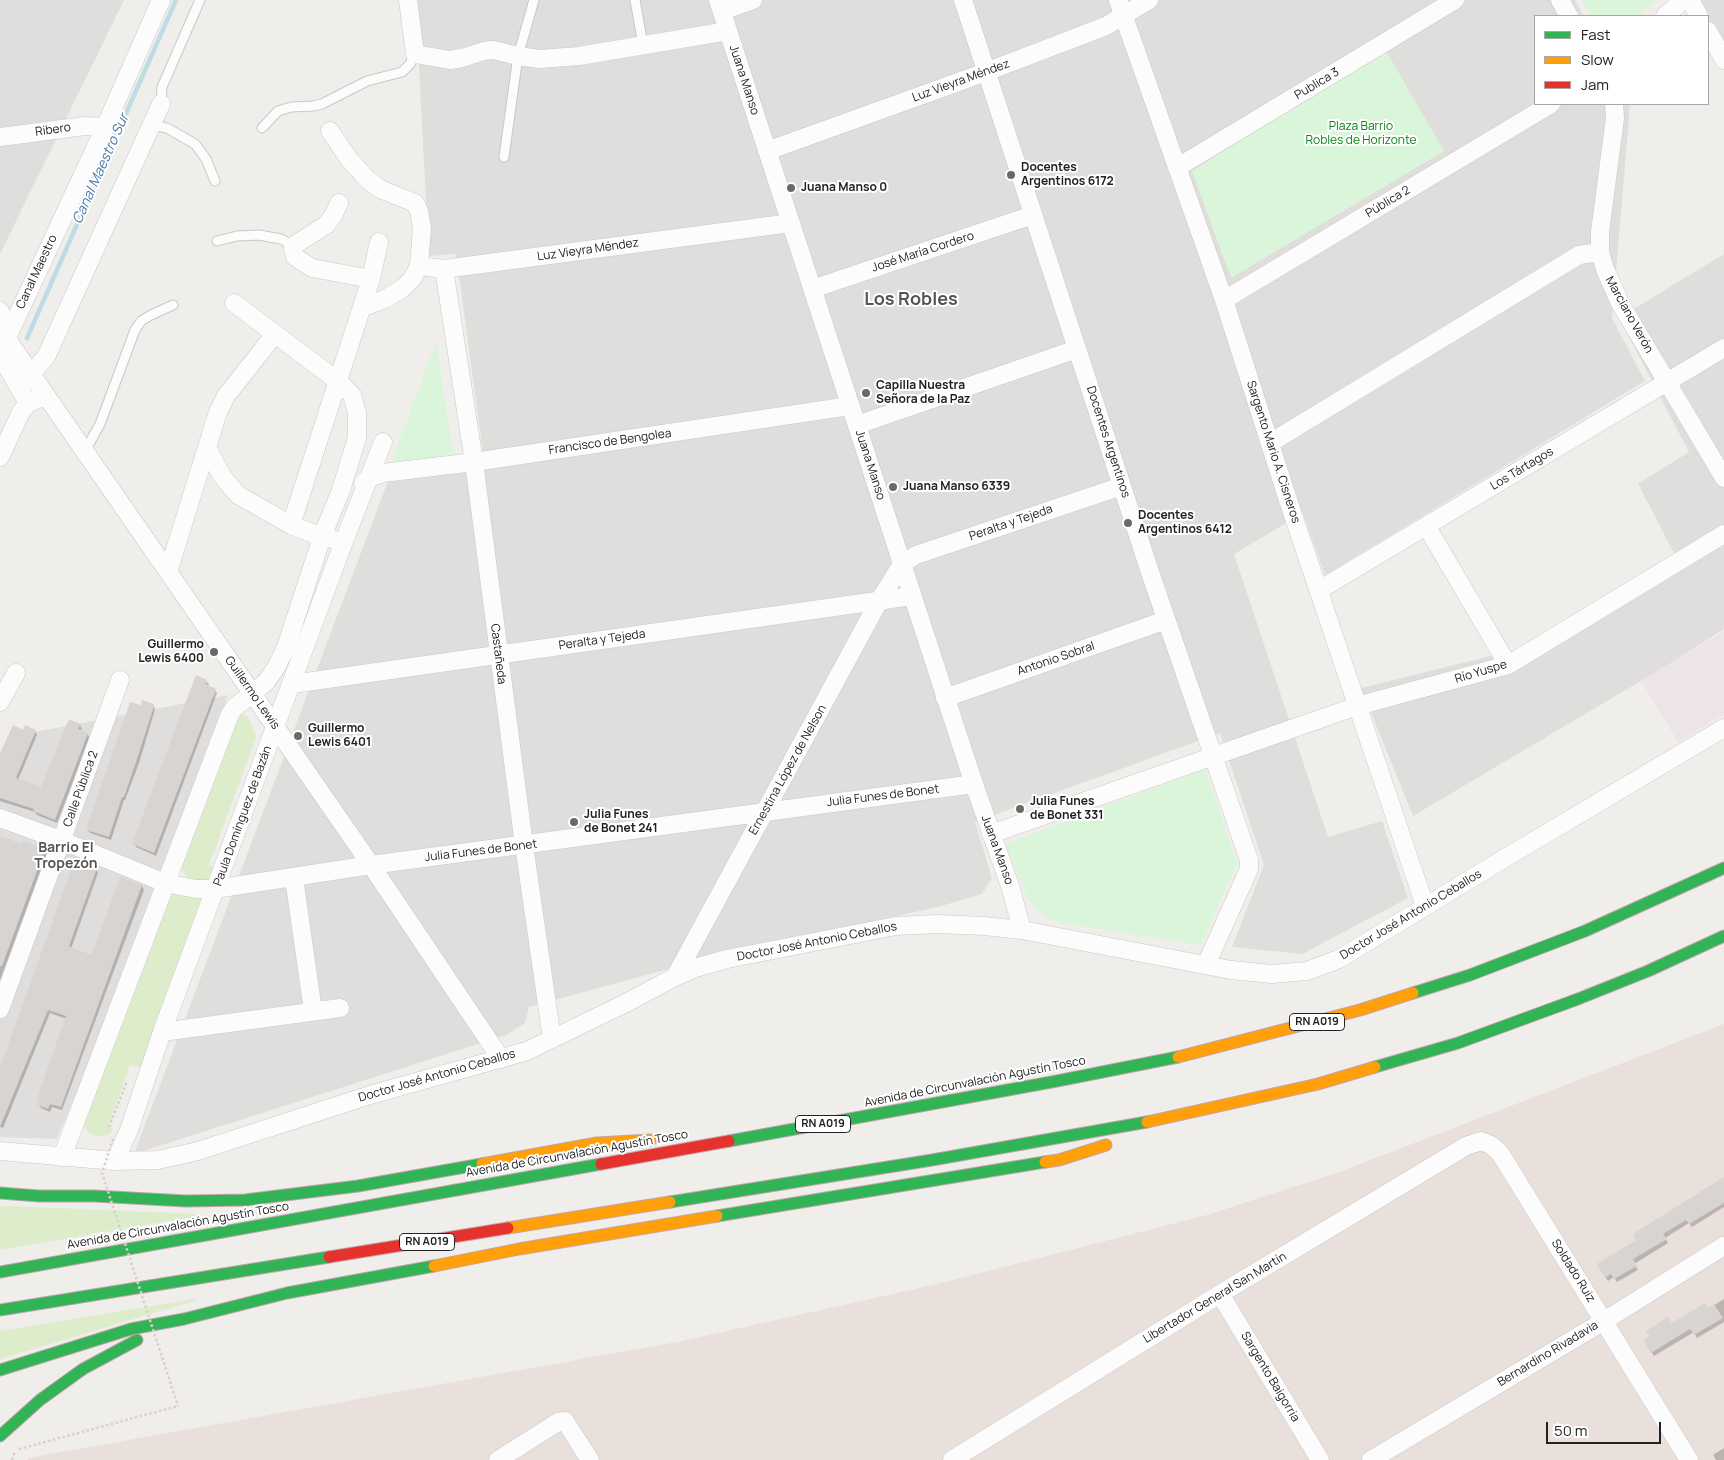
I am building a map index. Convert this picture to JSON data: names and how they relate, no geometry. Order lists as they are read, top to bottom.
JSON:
{
  "streets": {
    "highway": ["RN A019", "Avenida de Circunvalación Agustín Tosco"],
    "street": [
      "Juana Manso",
      "Luz Vieyra Méndez",
      "Publica 3",
      "Ribero",
      "Pública 2",
      "José María Cordero",
      "Canal Maestro",
      "Marciano Verón",
      "Francisco de Bengolea",
      "Docentes Argentinos",
      "Sargento Mario A. Cisneros",
      "Los Tártagos",
      "Peralta y Tejeda",
      "Castañeda",
      "Antonio Sobral",
      "Río Yuspe",
      "Guillermo Lewis",
      "Ernestina López de Nelson",
      "Calle Pública 2",
      "Julia Funes de Bonet",
      "Paula Domínguez de Bazán",
      "Doctor José Antonio Ceballos",
      "Soldado Ruiz",
      "Libertador General San Martín",
      "Bernardino Rivadavia",
      "Sargento Baigorria"
    ]
  },
  "crossings": [
    ["Juana Manso", "Luz Vieyra Méndez"],
    ["Juana Manso", "José María Cordero"],
    ["Juana Manso", "Francisco de Bengolea"],
    ["Juana Manso", "Peralta y Tejeda"],
    ["Juana Manso", "Antonio Sobral"],
    ["Juana Manso", "Ernestina López de Nelson"],
    ["Juana Manso", "Julia Funes de Bonet"],
    ["Juana Manso", "Doctor José Antonio Ceballos"],
    ["Luz Vieyra Méndez", "Docentes Argentinos"],
    ["Luz Vieyra Méndez", "Sargento Mario A. Cisneros"],
    ["Luz Vieyra Méndez", "Castañeda"],
    ["Publica 3", "Sargento Mario A. Cisneros"],
    ["Ribero", "Canal Maestro"],
    ["Pública 2", "Sargento Mario A. Cisneros"],
    ["José María Cordero", "Docentes Argentinos"],
    ["Canal Maestro", "Guillermo Lewis"],
    ["Marciano Verón", "Los Tártagos"],
    ["Francisco de Bengolea", "Castañeda"],
    ["Francisco de Bengolea", "Paula Domínguez de Bazán"],
    ["Docentes Argentinos", "Peralta y Tejeda"],
    ["Docentes Argentinos", "Antonio Sobral"],
    ["Docentes Argentinos", "Río Yuspe"],
    ["Docentes Argentinos", "Doctor José Antonio Ceballos"],
    ["Sargento Mario A. Cisneros", "Los Tártagos"],
    ["Sargento Mario A. Cisneros", "Río Yuspe"],
    ["Sargento Mario A. Cisneros", "Doctor José Antonio Ceballos"],
    ["Peralta y Tejeda", "Castañeda"],
    ["Peralta y Tejeda", "Ernestina López de Nelson"],
    ["Peralta y Tejeda", "Paula Domínguez de Bazán"],
    ["Castañeda", "Julia Funes de Bonet"],
    ["Castañeda", "Doctor José Antonio Ceballos"],
    ["Guillermo Lewis", "Julia Funes de Bonet"],
    ["Guillermo Lewis", "Paula Domínguez de Bazán"],
    ["Guillermo Lewis", "Doctor José Antonio Ceballos"],
    ["Ernestina López de Nelson", "Julia Funes de Bonet"],
    ["Ernestina López de Nelson", "Doctor José Antonio Ceballos"],
    ["Calle Pública 2", "Julia Funes de Bonet"],
    ["Julia Funes de Bonet", "Paula Domínguez de Bazán"],
    ["Paula Domínguez de Bazán", "Doctor José Antonio Ceballos"],
    ["Soldado Ruiz", "Libertador General San Martín"],
    ["Soldado Ruiz", "Bernardino Rivadavia"],
    ["Libertador General San Martín", "Sargento Baigorria"]
  ],
  "districts": ["Los Robles", "Barrio El Tropezón"],
  "water": ["Canal Maestro Sur"],
  "parks": ["Plaza Barrio Robles de Horizonte"],
  "places": [
    "Docentes Argentinos 6172",
    "Juana Manso 0",
    "Capilla Nuestra Señora de la Paz",
    "Juana Manso 6339",
    "Docentes Argentinos 6412",
    "Guillermo Lewis 6400",
    "Guillermo Lewis 6401",
    "Julia Funes de Bonet 331",
    "Julia Funes de Bonet 241"
  ],
  "legend": ["Fast", "Slow", "Jam"],
  "scale_bar": "50 m"
}
